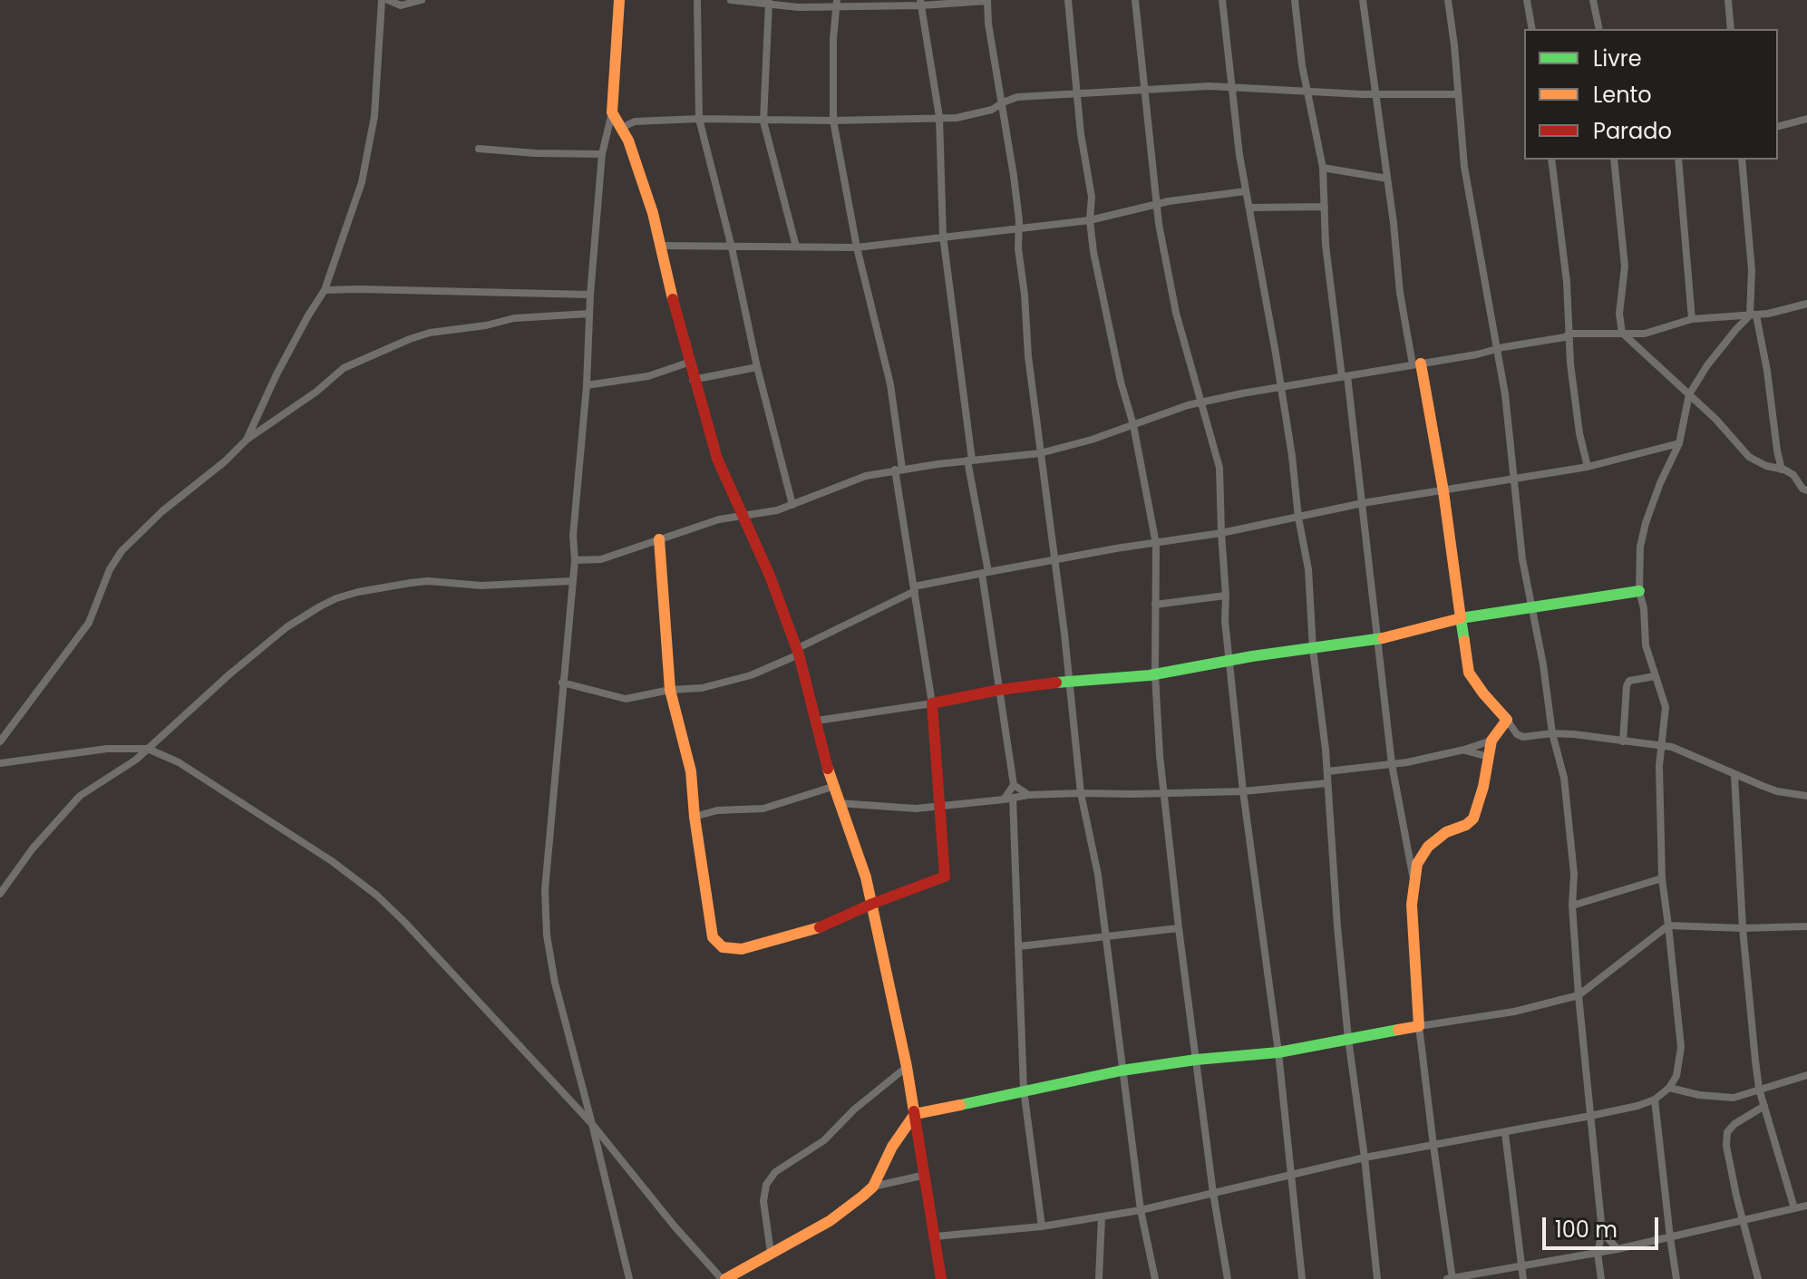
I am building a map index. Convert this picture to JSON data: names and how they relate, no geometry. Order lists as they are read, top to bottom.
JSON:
{
  "legend": ["Livre", "Lento", "Parado"],
  "scale_bar": "100 m"
}
